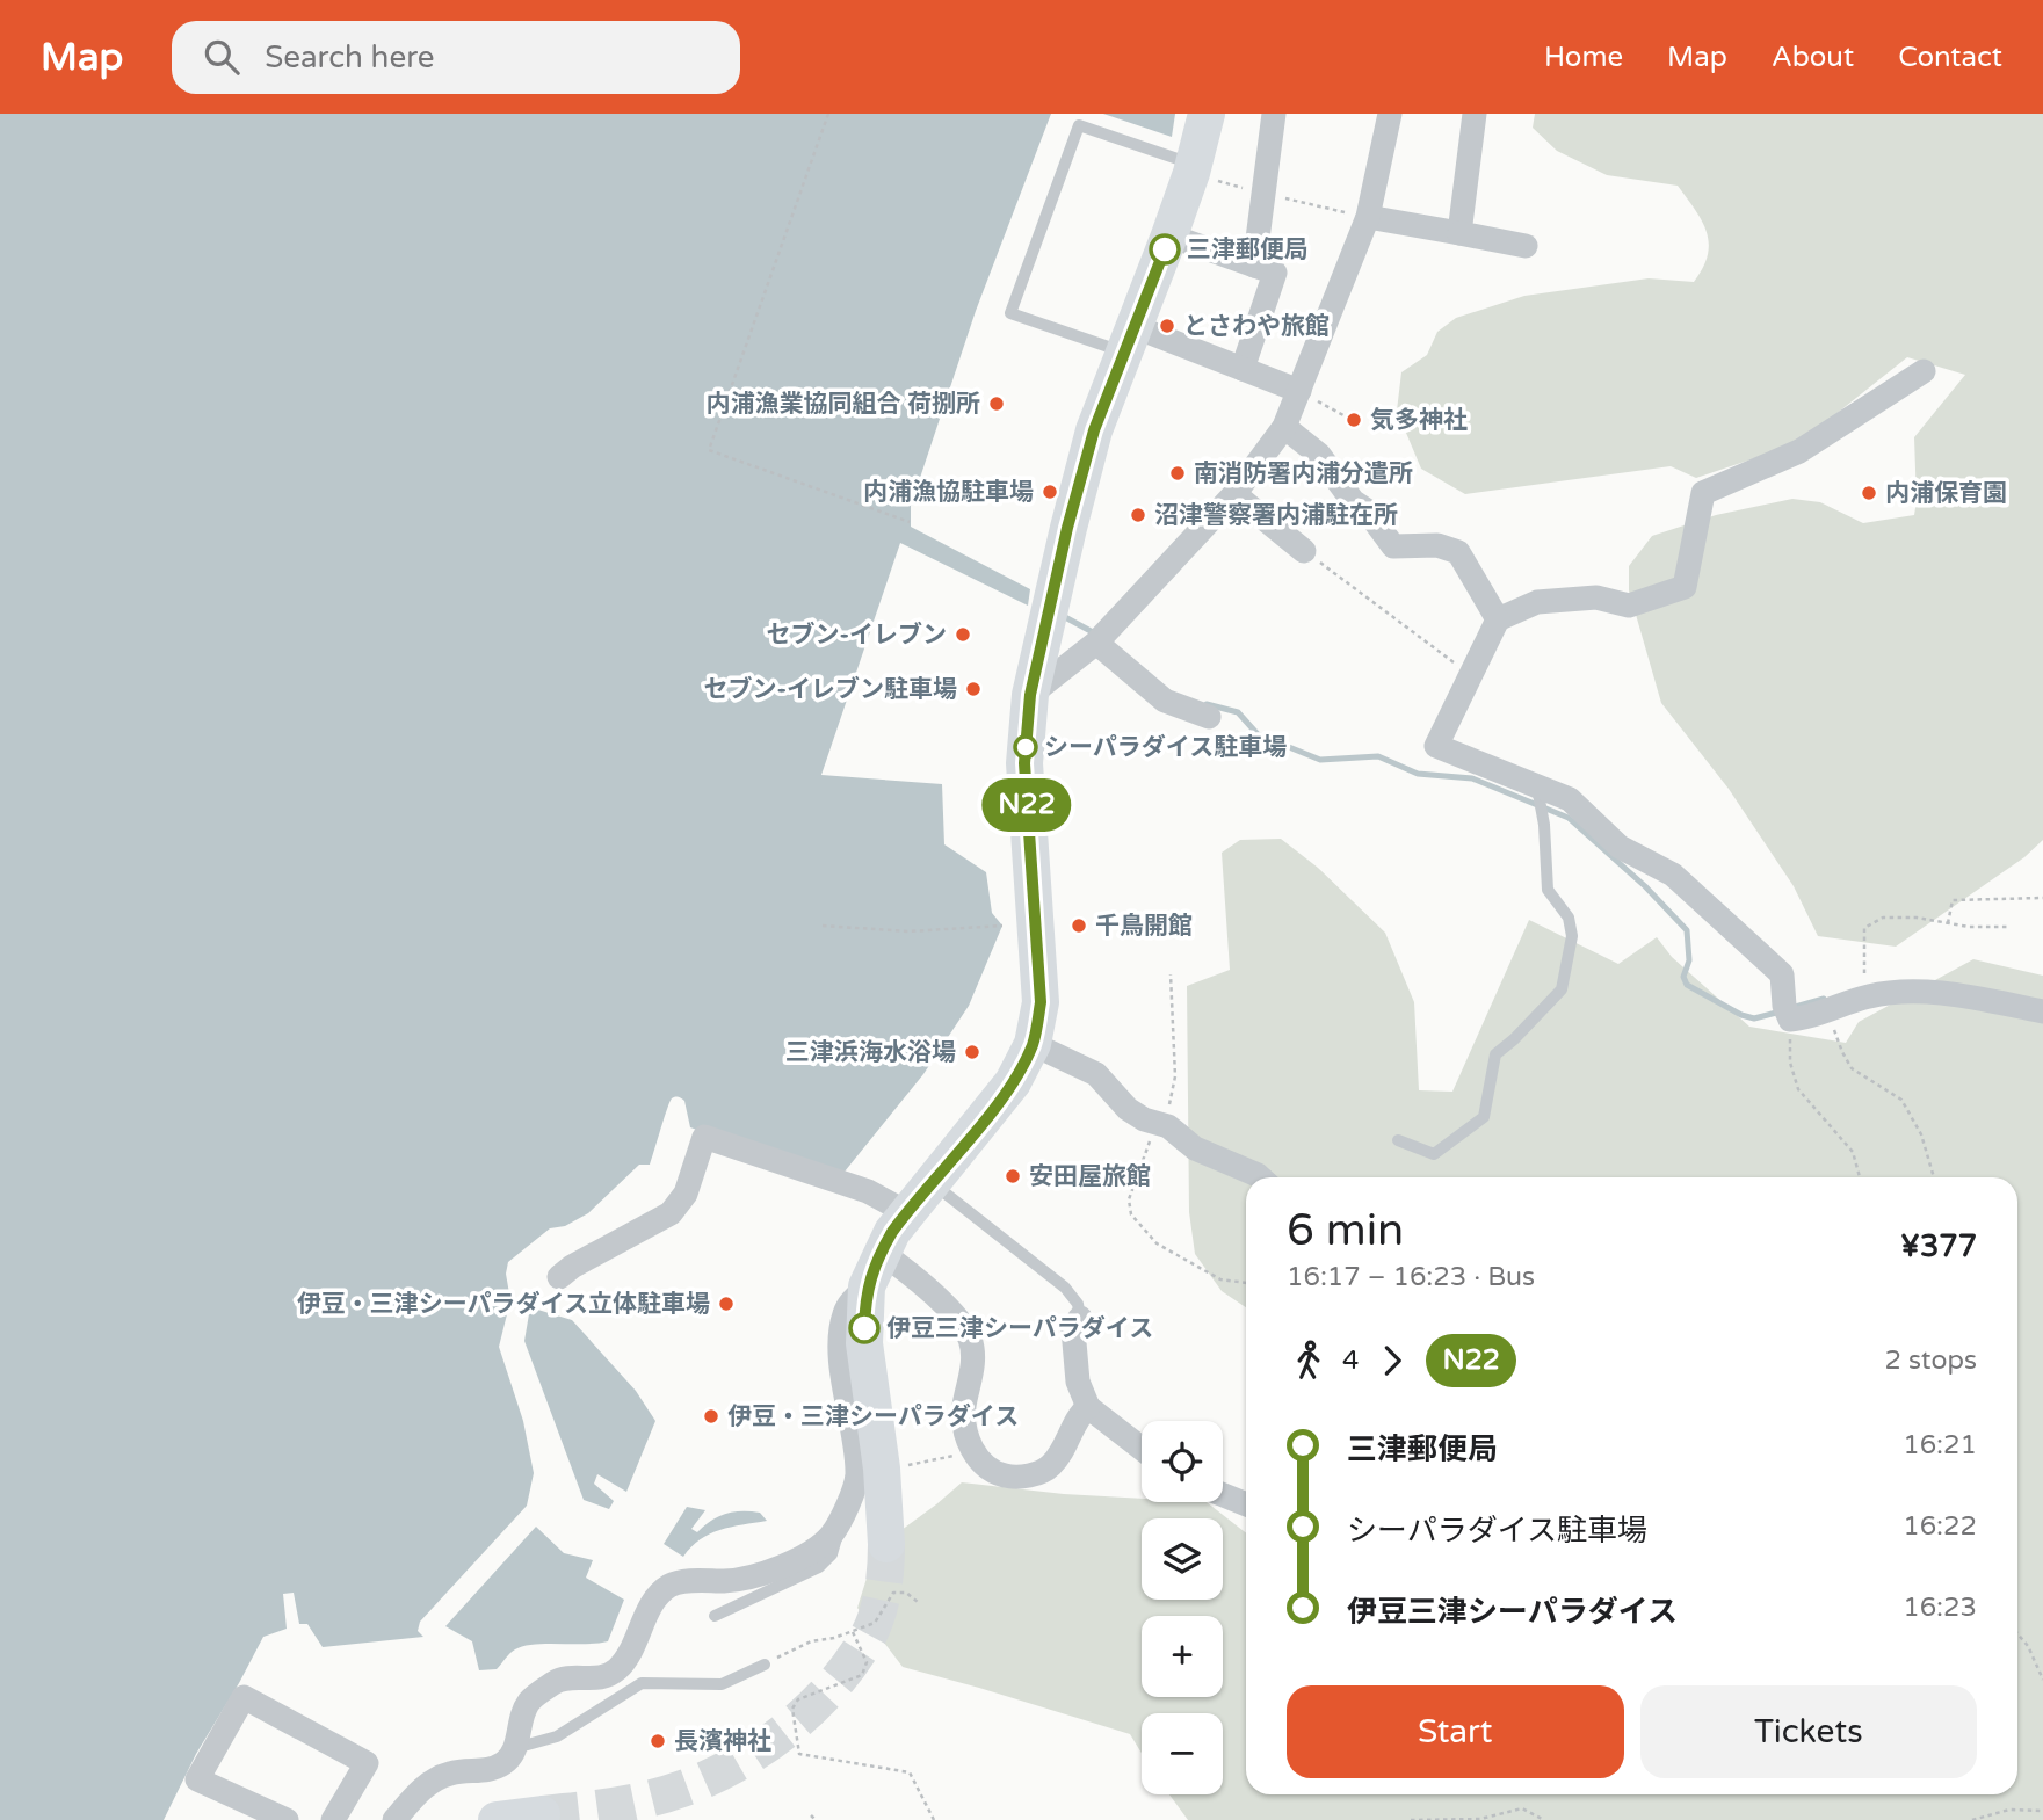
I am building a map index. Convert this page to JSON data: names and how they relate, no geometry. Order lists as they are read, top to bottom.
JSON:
{
  "places": [
    "三津郵便局",
    "とさわや旅館",
    "内浦漁業協同組合 荷捌所",
    "気多神社",
    "南消防署内浦分遣所",
    "内浦漁協駐車場",
    "内浦保育園",
    "沼津警察署内浦駐在所",
    "セブン-イレブン",
    "セブン-イレブン駐車場",
    "シーパラダイス駐車場",
    "千鳥開館",
    "三津浜海水浴場",
    "安田屋旅館",
    "伊豆・三津シーパラダイス立体駐車場",
    "伊豆三津シーパラダイス",
    "伊豆・三津シーパラダイス",
    "長濱神社"
  ],
  "lines": ["bus line N22"],
  "page": {
    "header": "Map",
    "search": "Search here",
    "nav": [
      "Home",
      "Map",
      "About",
      "Contact"
    ],
    "on_map": "N22",
    "heading": ["6 min", "16:17 – 16:23 · Bus", "¥377"],
    "legs": ["4", "N22", "2 stops"],
    "list": [
      {
        "name": "三津郵便局",
        "value": "16:21"
      },
      {
        "name": "シーパラダイス駐車場",
        "value": "16:22"
      },
      {
        "name": "伊豆三津シーパラダイス",
        "value": "16:23"
      }
    ],
    "map_buttons": ["+", "−"],
    "buttons": ["Start", "Tickets"]
  }
}
